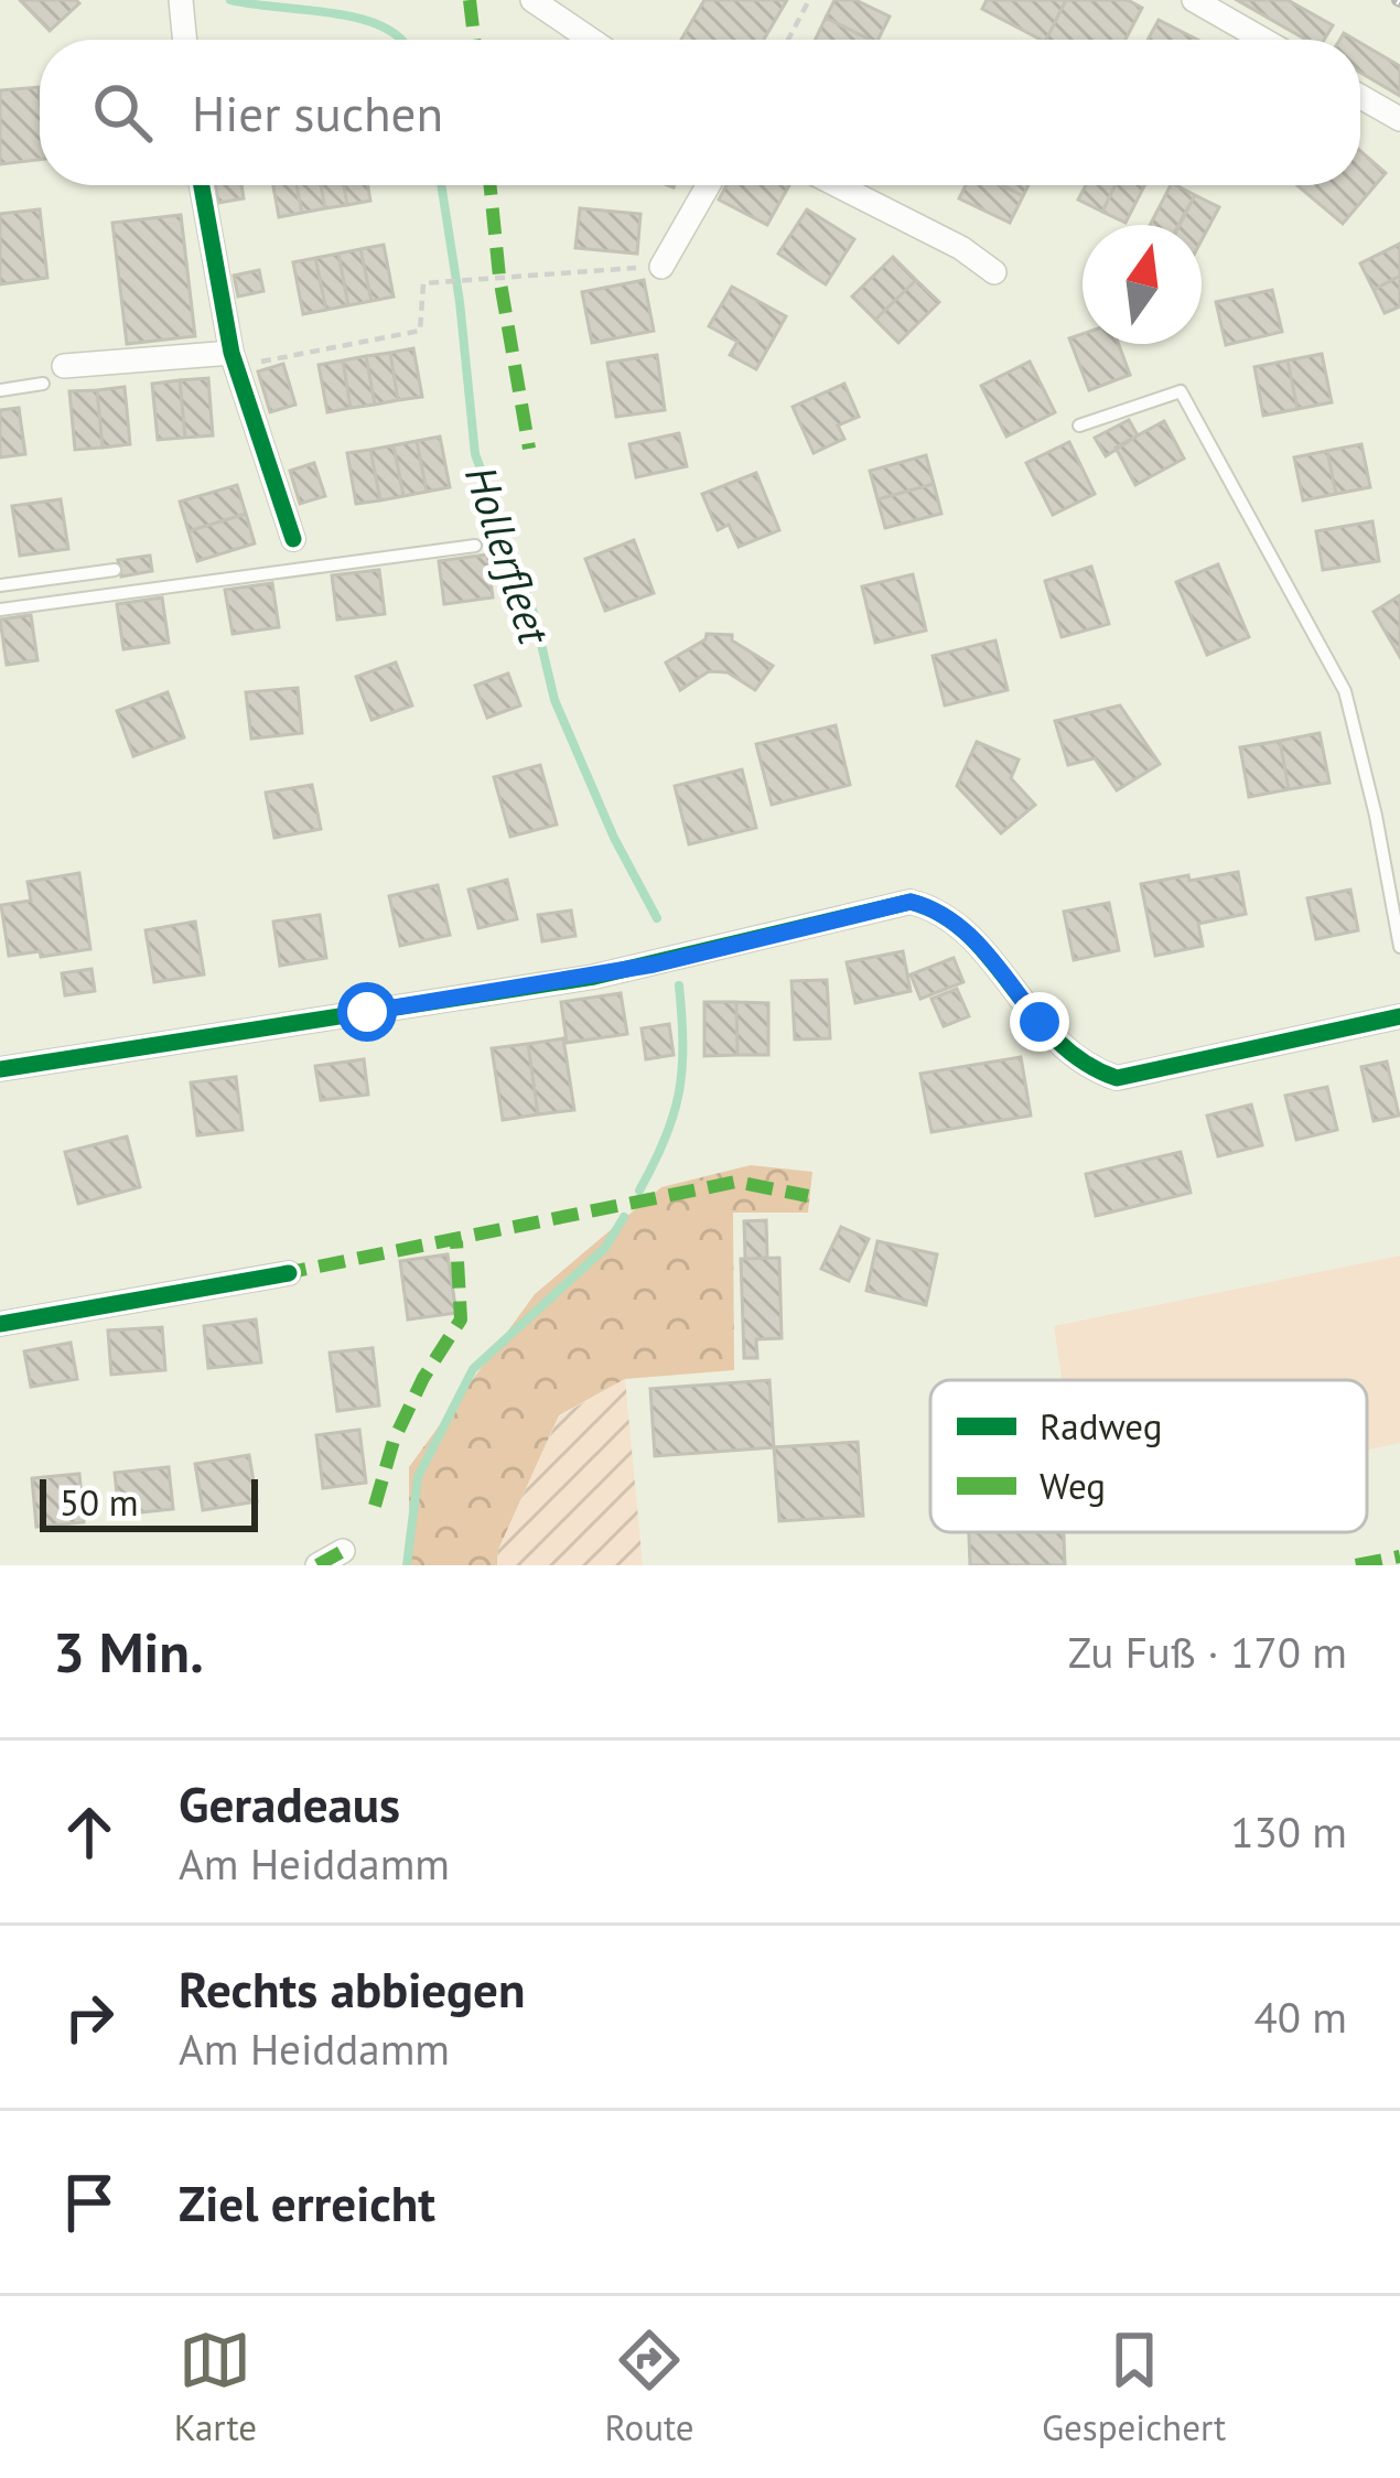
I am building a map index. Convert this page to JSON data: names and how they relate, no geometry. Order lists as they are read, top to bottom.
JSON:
{
  "water": ["Hollerfleet"],
  "legend": ["Radweg", "Weg"],
  "scale_bar": "50 m",
  "north": "top",
  "page": {
    "search": "Hier suchen",
    "scale": "50 m",
    "heading": ["3 Min.", "Zu Fuß · 170 m"],
    "list": [
      ["Geradeaus", "Am Heiddamm", "130 m"],
      ["Rechts abbiegen", "Am Heiddamm", "40 m"],
      "Ziel erreicht"
    ],
    "nav": ["Karte", "Route", "Gespeichert"]
  }
}
